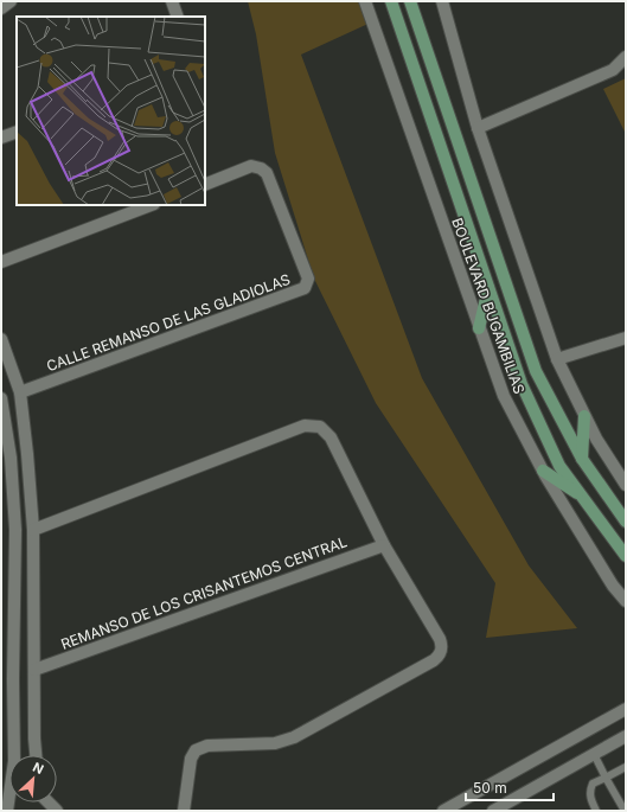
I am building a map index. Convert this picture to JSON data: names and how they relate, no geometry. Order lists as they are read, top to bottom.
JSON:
{
  "streets": {
    "street": ["BOULEVARD BUGAMBILIAS", "CALLE REMANSO DE LAS GLADIOLAS", "REMANSO DE LOS CRISANTEMOS CENTRAL"]
  },
  "scale_bar": "50 m",
  "north": "top right"
}
